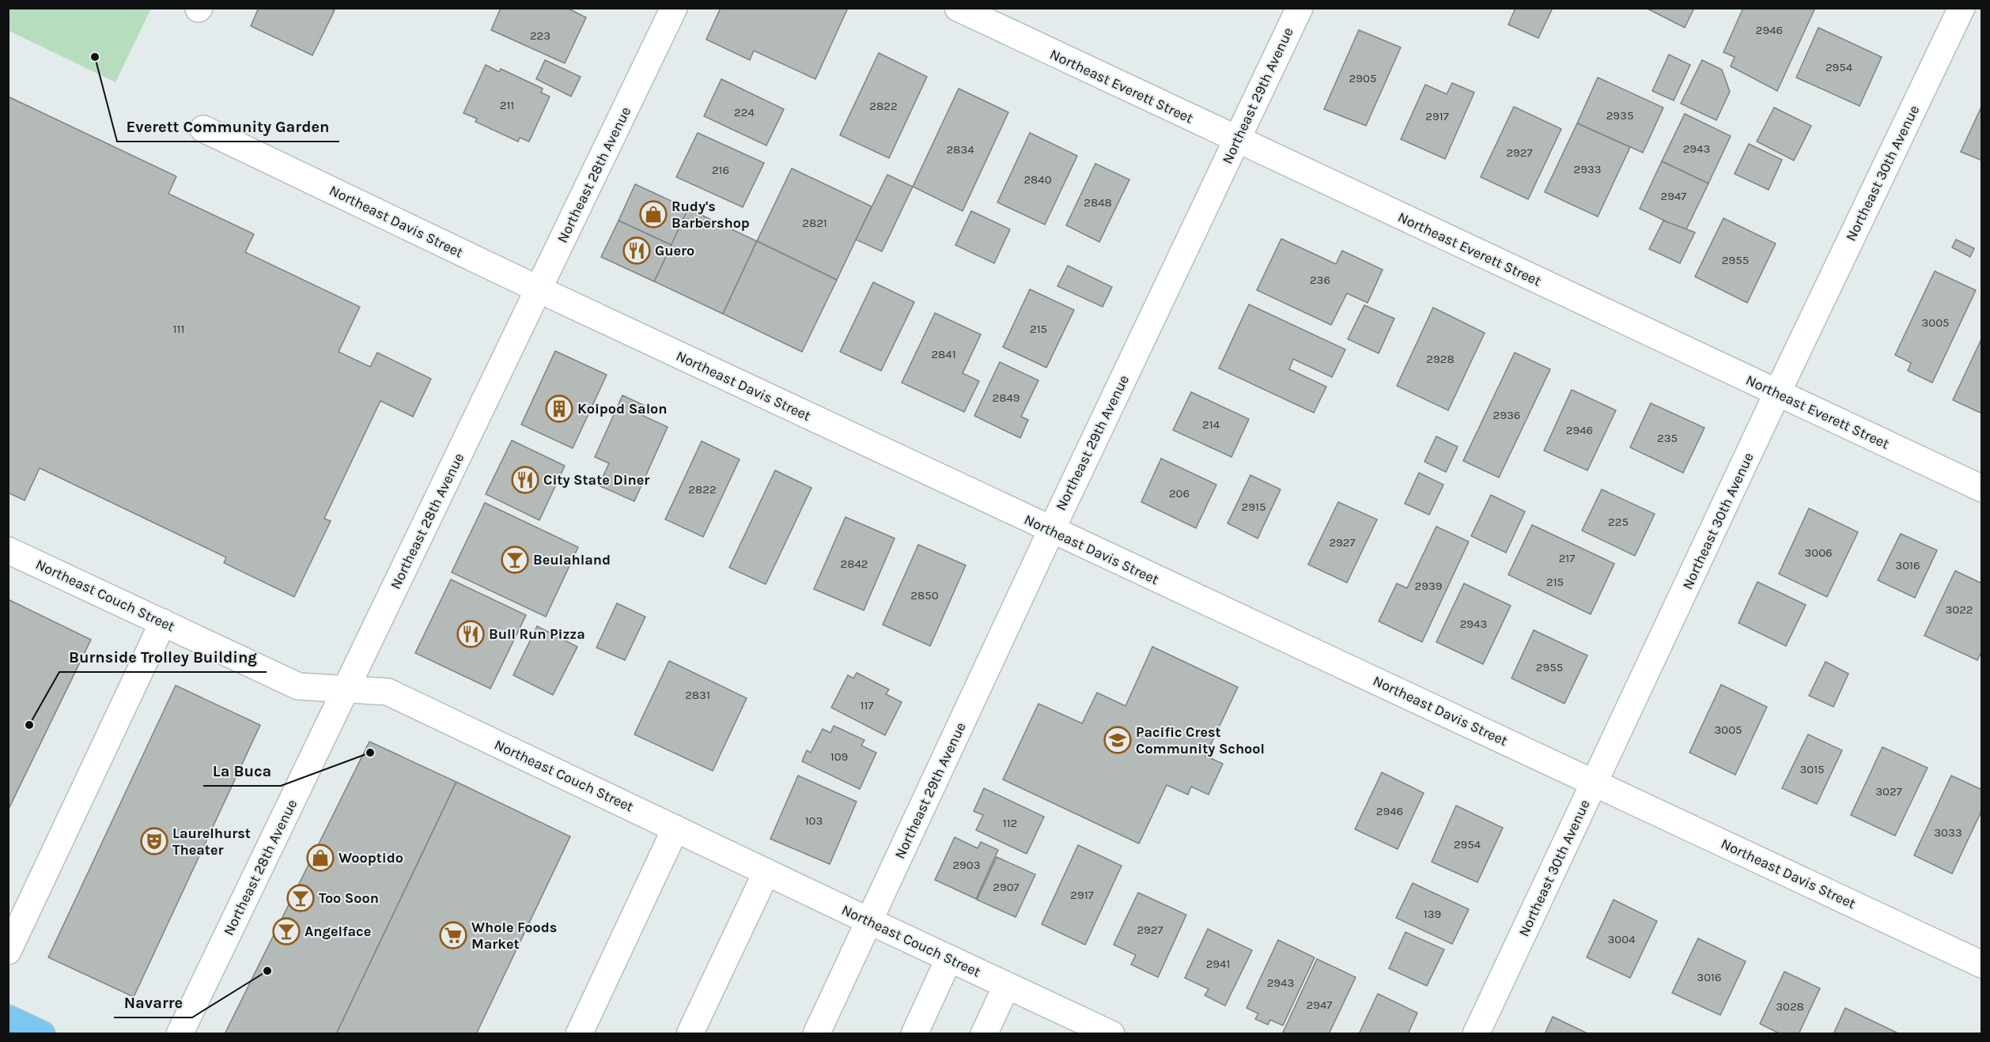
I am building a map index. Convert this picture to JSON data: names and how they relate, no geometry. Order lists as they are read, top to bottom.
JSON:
{
  "streets": {
    "street": [
      "Northeast Everett Street",
      "Northeast 29th Avenue",
      "Northeast 30th Avenue",
      "Northeast 28th Avenue",
      "Northeast Davis Street",
      "Northeast Couch Street"
    ]
  },
  "crossings": [
    ["Northeast Everett Street", "Northeast 29th Avenue"],
    ["Northeast Everett Street", "Northeast 30th Avenue"],
    ["Northeast 29th Avenue", "Northeast Davis Street"],
    ["Northeast 29th Avenue", "Northeast Couch Street"],
    ["Northeast 30th Avenue", "Northeast Davis Street"],
    ["Northeast 28th Avenue", "Northeast Davis Street"],
    ["Northeast 28th Avenue", "Northeast Couch Street"]
  ],
  "places": {
    "other": [
      "Everett Community Garden",
      "Burnside Trolley Building",
      "La Buca",
      "Navarre"
    ],
    "shop": ["Rudy's Barbershop", "Wooptido"],
    "restaurant": ["Guero", "City State Diner", "Bull Run Pizza"],
    "building": ["Koipod Salon"],
    "bar": ["Beulahland", "Too Soon", "Angelface"],
    "school or university": ["Pacific Crest Community School"],
    "theatre": ["Laurelhurst Theater"],
    "supermarket": ["Whole Foods Market"]
  },
  "house_numbers": [
    "2946",
    "223",
    "2954",
    "2905",
    "211",
    "2822",
    "224",
    "2935",
    "2917",
    "2943",
    "2834",
    "2927",
    "2933",
    "216",
    "2840",
    "2947",
    "2848",
    "2821",
    "2955",
    "236",
    "3005",
    "111",
    "215",
    "2841",
    "2928",
    "2849",
    "2936",
    "214",
    "2946",
    "235",
    "2822",
    "206",
    "2915",
    "225",
    "2927",
    "3006",
    "217",
    "2842",
    "3016",
    "215",
    "2939",
    "2850",
    "3022",
    "2943",
    "2955",
    "2831",
    "117",
    "3005",
    "109",
    "3015",
    "3027",
    "2946",
    "103",
    "112",
    "3033",
    "2954",
    "2903",
    "2907",
    "2917",
    "139",
    "2927",
    "3004",
    "2941",
    "3016",
    "2943",
    "2947",
    "3028"
  ]
}
